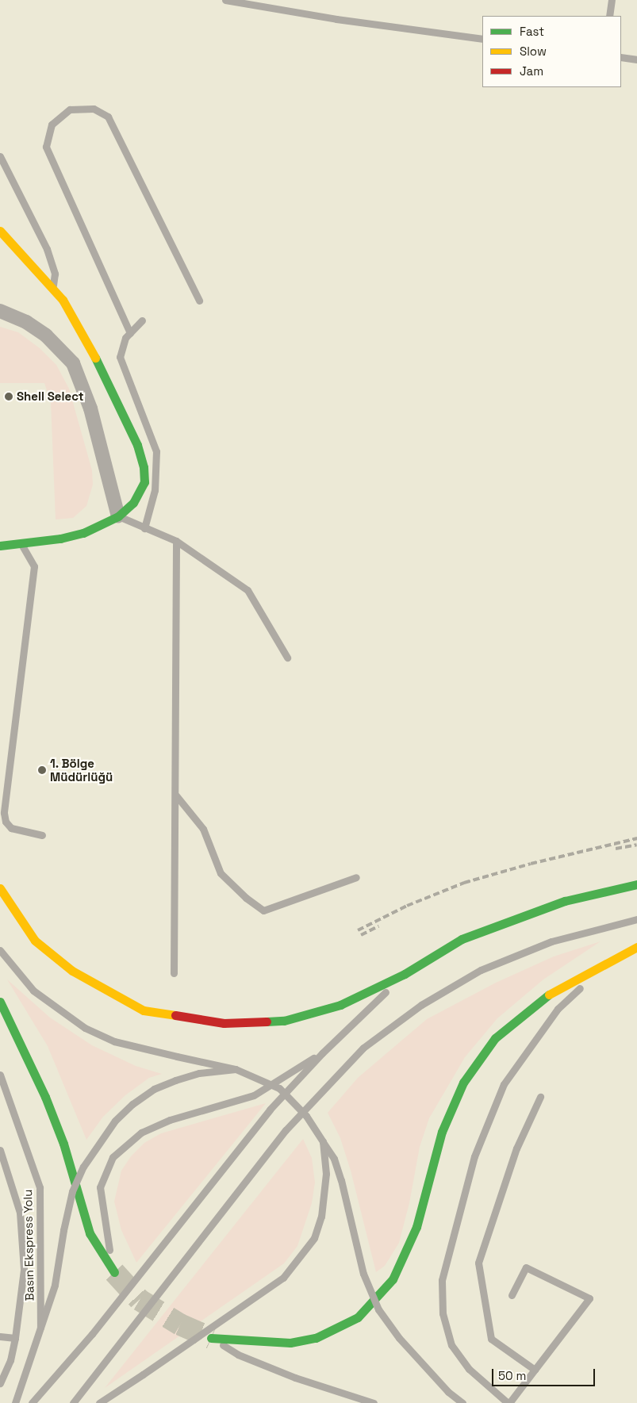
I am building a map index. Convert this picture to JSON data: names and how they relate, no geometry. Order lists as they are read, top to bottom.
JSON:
{
  "streets": {
    "lane": ["Basın Ekspress Yolu"]
  },
  "places": ["Shell Select", "1. Bölge Müdürlüğü"],
  "legend": ["Fast", "Slow", "Jam"],
  "scale_bar": "50 m"
}
